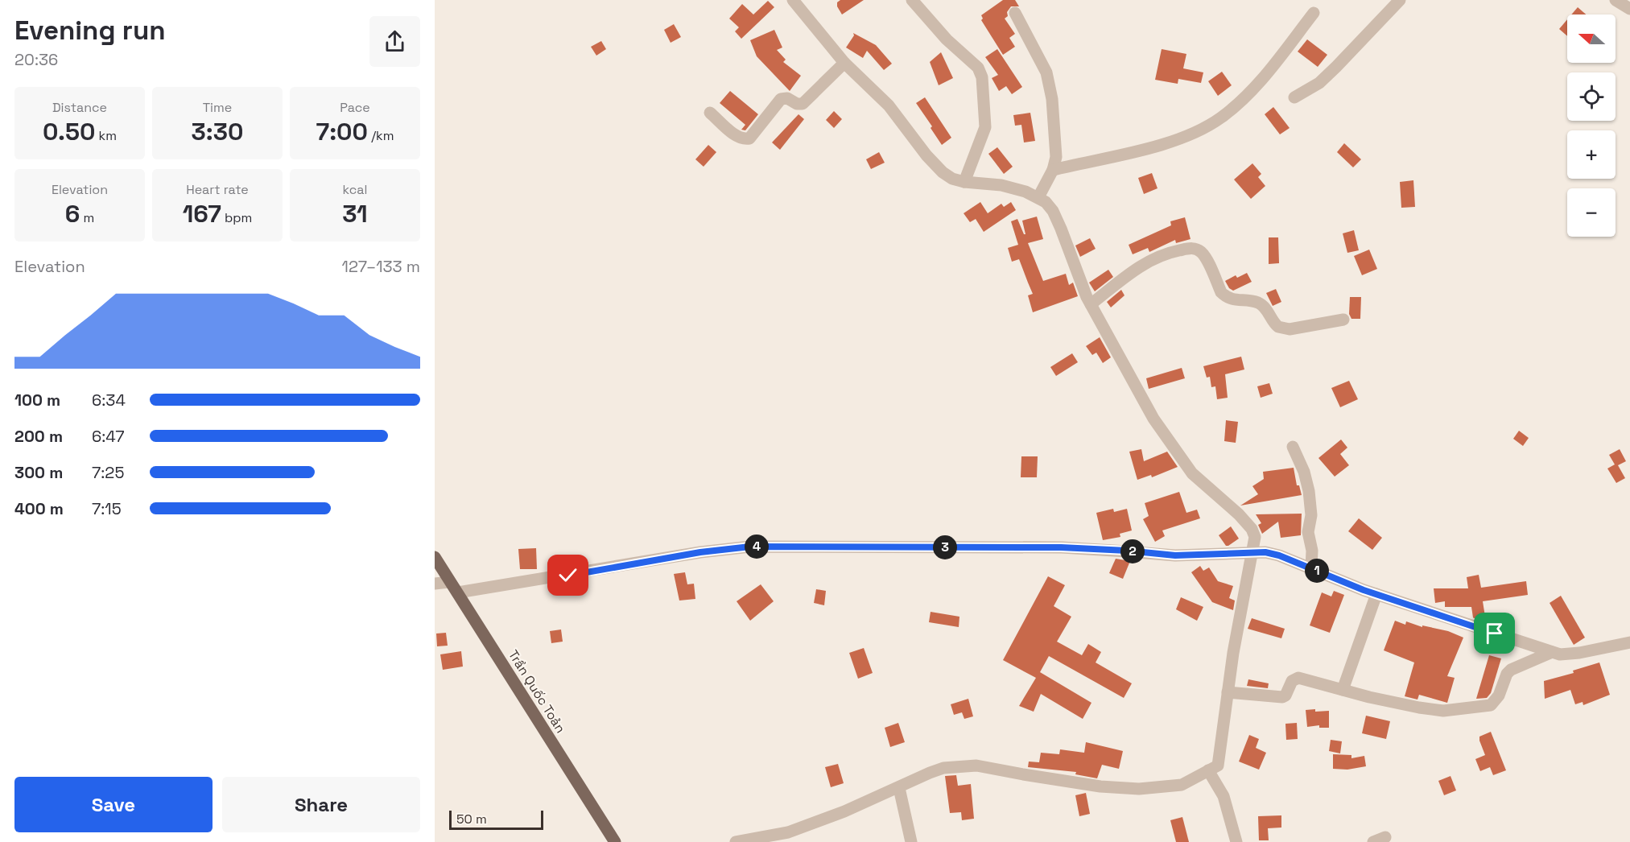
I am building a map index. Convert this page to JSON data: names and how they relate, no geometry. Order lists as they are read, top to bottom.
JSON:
{
  "streets": {
    "main road": ["Trần Quốc Toản"]
  },
  "scale_bar": "50 m",
  "north": "left",
  "page": {
    "heading": ["Evening run", "20:36"],
    "map_buttons": ["+", "−"],
    "stats": [
      ["Distance", "0.50 km"],
      ["Time", "3:30"],
      ["Pace", "7:00 /km"],
      ["Elevation", "6 m"],
      ["Heart rate", "167 bpm"],
      ["kcal", "31"]
    ],
    "chart": ["Elevation", "127–133 m"],
    "list": [
      {
        "name": "100 m",
        "note": "6:34"
      },
      {
        "name": "200 m",
        "note": "6:47"
      },
      {
        "name": "300 m",
        "note": "7:25"
      },
      {
        "name": "400 m",
        "note": "7:15"
      }
    ],
    "pins": [
      "4",
      "3",
      "2",
      "1"
    ],
    "buttons": ["Save", "Share"],
    "scale": "50 m"
  }
}
